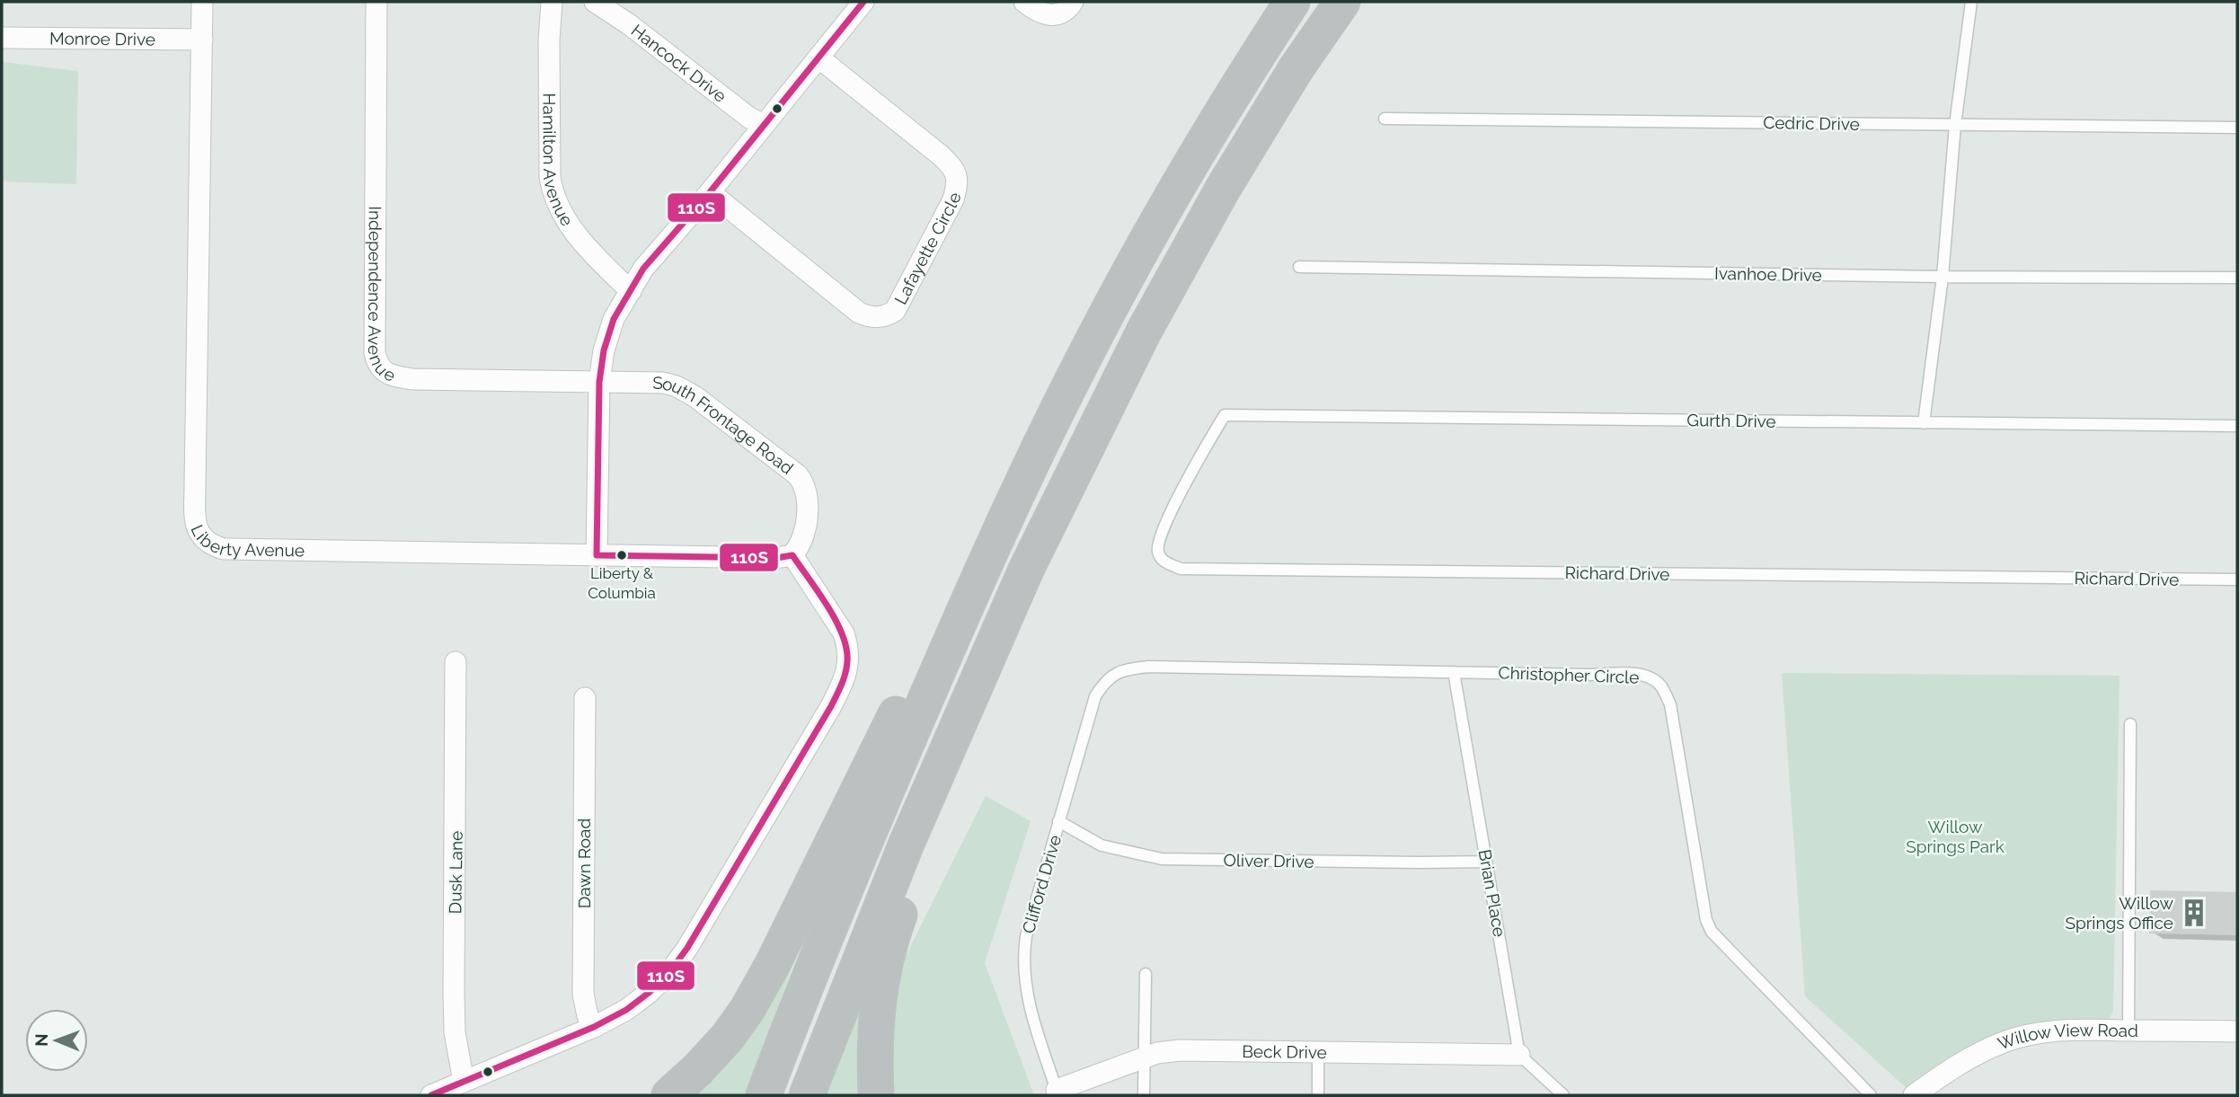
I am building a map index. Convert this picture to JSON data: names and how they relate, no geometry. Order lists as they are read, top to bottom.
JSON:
{
  "streets": {
    "street": [
      "Monroe Drive",
      "Hancock Drive",
      "Hamilton Avenue",
      "Lafayette Circle",
      "Independence Avenue",
      "South Frontage Road",
      "Liberty Avenue",
      "Dawn Road",
      "Dusk Lane",
      "Willow View Road",
      "Beck Drive"
    ],
    "lane": [
      "Cedric Drive",
      "Ivanhoe Drive",
      "Gurth Drive",
      "Richard Drive",
      "Christopher Circle",
      "Oliver Drive",
      "Clifford Drive",
      "Brian Place"
    ]
  },
  "crossings": [
    ["Monroe Drive", "Liberty Avenue"],
    ["Independence Avenue", "South Frontage Road"],
    ["Gurth Drive", "Richard Drive"],
    ["South Frontage Road", "Liberty Avenue"],
    ["Christopher Circle", "Clifford Drive"],
    ["Christopher Circle", "Brian Place"],
    ["Oliver Drive", "Clifford Drive"],
    ["Oliver Drive", "Brian Place"],
    ["Clifford Drive", "Beck Drive"],
    ["Brian Place", "Beck Drive"]
  ],
  "parks": ["Willow Springs Park"],
  "places": {
    "other": ["Liberty & Columbia"],
    "building": ["Willow Springs Office"]
  },
  "lines": ["transit line 110S"],
  "north": "left"
}
